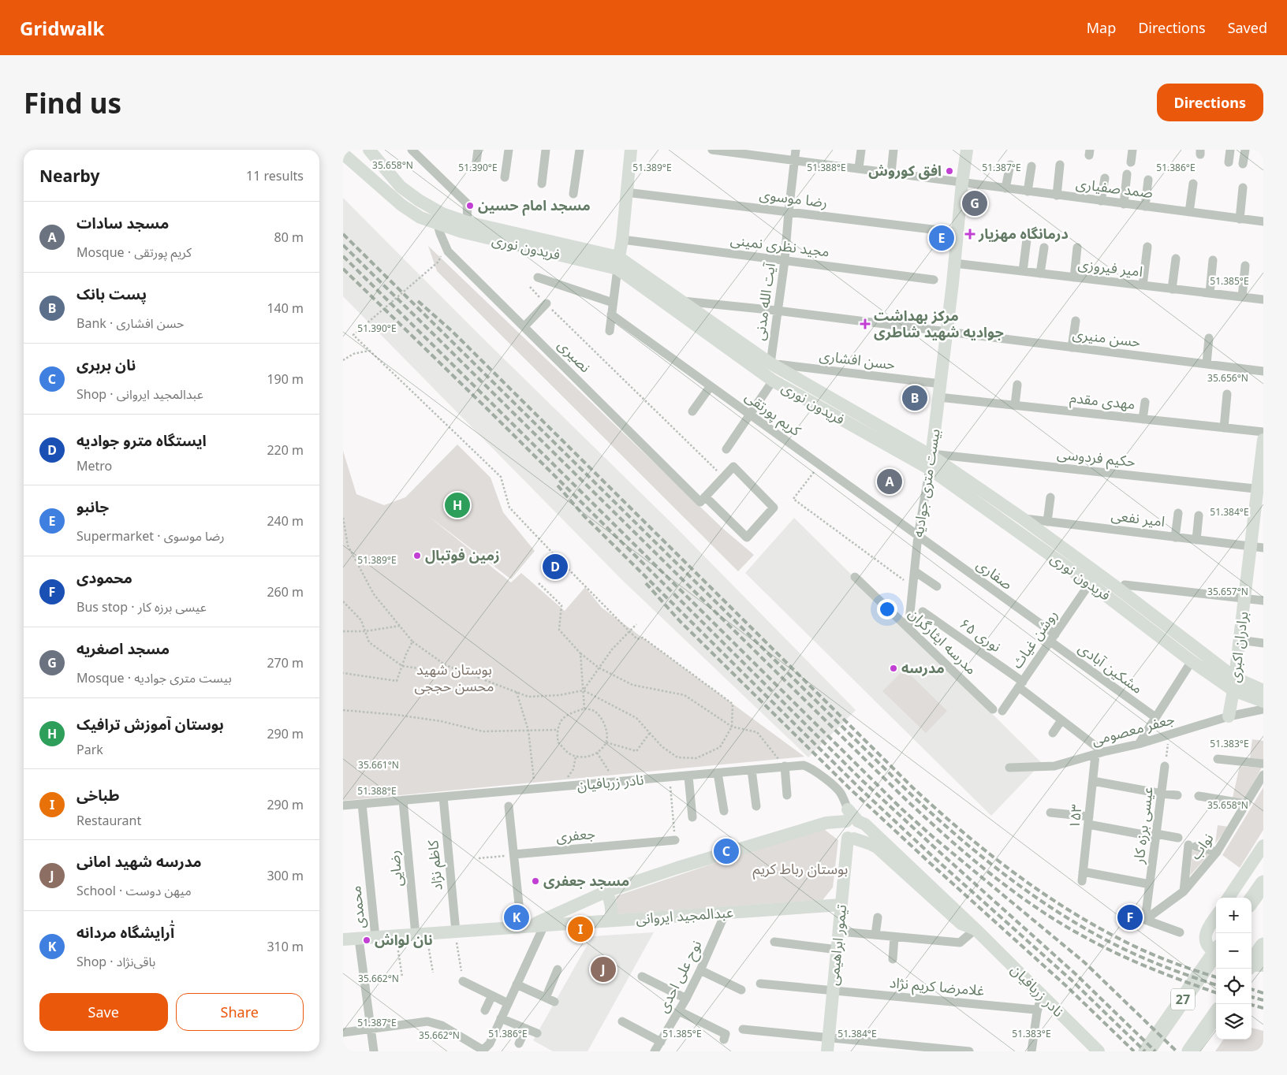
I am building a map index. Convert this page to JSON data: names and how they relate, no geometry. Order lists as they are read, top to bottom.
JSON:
{
  "streets": {
    "highway": ["27"],
    "main road": [
      "فریدون نوری",
      "بیست متری جوادیه",
      "برادران اکبری",
      "نادر زربافیان",
      "عبدالمجید ایروانی",
      "تیمور ابراهیمی"
    ],
    "street": [
      "صمد صفیاری",
      "رضا موسوی",
      "مجید نظری نمینی",
      "امیر فیروزی",
      "آیت‌ الله مدنی",
      "حسن منیری",
      "نصیری",
      "حسن افشاری",
      "مهدی مقدم",
      "کریم پورتقی",
      "حکیم فردوسی",
      "امیر نفعی",
      "صفاری",
      "نوری ۶۵",
      "روشن غیاث",
      "مدرسه ایثارگران",
      "مشکین آبادی",
      "جعفر معصومی",
      "۱۵۳",
      "عیسی برزه کار",
      "جعفری",
      "نواب",
      "کاظم نژاد",
      "رضایی",
      "محمدی",
      "نوح علی احدی",
      "غلامرضا کریم نژاد"
    ]
  },
  "crossings": [
    ["صمد صفیاری", "آیت‌ الله مدنی"],
    ["صمد صفیاری", "بیست متری جوادیه"],
    ["رضا موسوی", "آیت‌ الله مدنی"],
    ["رضا موسوی", "بیست متری جوادیه"],
    ["مجید نظری نمینی", "آیت‌ الله مدنی"],
    ["فریدون نوری", "آیت‌ الله مدنی"],
    ["فریدون نوری", "حسن منیری"],
    ["فریدون نوری", "نصیری"],
    ["فریدون نوری", "حسن افشاری"],
    ["فریدون نوری", "حکیم فردوسی"],
    ["فریدون نوری", "بیست متری جوادیه"],
    ["فریدون نوری", "امیر نفعی"],
    ["فریدون نوری", "روشن غیاث"],
    ["فریدون نوری", "برادران اکبری"],
    ["امیر فیروزی", "بیست متری جوادیه"],
    ["آیت‌ الله مدنی", "حسن منیری"],
    ["آیت‌ الله مدنی", "حسن افشاری"],
    ["حسن منیری", "بیست متری جوادیه"],
    ["حسن افشاری", "مهدی مقدم"],
    ["حسن افشاری", "بیست متری جوادیه"],
    ["مهدی مقدم", "بیست متری جوادیه"],
    ["کریم پورتقی", "بیست متری جوادیه"],
    ["کریم پورتقی", "صفاری"],
    ["حکیم فردوسی", "بیست متری جوادیه"],
    ["حکیم فردوسی", "برادران اکبری"],
    ["بیست متری جوادیه", "صفاری"],
    ["بیست متری جوادیه", "مدرسه ایثارگران"],
    ["امیر نفعی", "برادران اکبری"],
    ["صفاری", "روشن غیاث"],
    ["صفاری", "مشکین آبادی"],
    ["نوری ۶۵", "روشن غیاث"],
    ["نوری ۶۵", "جعفر معصومی"],
    ["نوری ۶۵", "۱۵۳"],
    ["روشن غیاث", "مشکین آبادی"],
    ["برادران اکبری", "جعفر معصومی"],
    ["جعفر معصومی", "۱۵۳"],
    ["نادر زربافیان", "کاظم نژاد"],
    ["نادر زربافیان", "رضایی"],
    ["نادر زربافیان", "محمدی"],
    ["نادر زربافیان", "عبدالمجید ایروانی"],
    ["نادر زربافیان", "تیمور ابراهیمی"],
    ["۱۵۳", "عیسی برزه کار"],
    ["عیسی برزه کار", "نواب"],
    ["کاظم نژاد", "عبدالمجید ایروانی"],
    ["رضایی", "عبدالمجید ایروانی"],
    ["محمدی", "عبدالمجید ایروانی"],
    ["عبدالمجید ایروانی", "تیمور ابراهیمی"],
    ["عبدالمجید ایروانی", "نوح علی احدی"],
    ["تیمور ابراهیمی", "غلامرضا کریم نژاد"]
  ],
  "parks": ["بوستان شهید محسن حججی", "بوستان رباط کریم"],
  "places": {
    "other": [
      "افق کوروش",
      "مسجد امام حسین",
      "زمین فوتبال",
      "مدرسه",
      "مسجد جعفری",
      "نان لواش"
    ],
    "health": ["درمانگاه مهزیار", "مرکز بهداشت جوادیه شهید شاطری"]
  },
  "page": {
    "header": "Gridwalk",
    "nav": ["Map", "Directions", "Saved"],
    "buttons": [
      "Directions",
      ["Save", "Share"]
    ],
    "title": "Find us",
    "heading": ["Nearby", "11 results"],
    "pins": [
      "G",
      "E",
      "B",
      "A",
      "H",
      "D",
      "C",
      "F",
      "K",
      "I",
      "J"
    ],
    "list": [
      {
        "mark": "A",
        "name": "مسجد سادات",
        "note": "Mosque · کریم پورتقی",
        "value": "80 m"
      },
      {
        "mark": "B",
        "name": "پست بانک",
        "note": "Bank · حسن افشاری",
        "value": "140 m"
      },
      {
        "mark": "C",
        "name": "نان بربری",
        "note": "Shop · عبدالمجید ایروانی",
        "value": "190 m"
      },
      {
        "mark": "D",
        "name": "ایستگاه مترو جوادیه",
        "note": "Metro",
        "value": "220 m"
      },
      {
        "mark": "E",
        "name": "جانبو",
        "note": "Supermarket · رضا موسوی",
        "value": "240 m"
      },
      {
        "mark": "F",
        "name": "محمودی",
        "note": "Bus stop · عیسی برزه کار",
        "value": "260 m"
      },
      {
        "mark": "G",
        "name": "مسجد اصغریه",
        "note": "Mosque · بیست متری جوادیه",
        "value": "270 m"
      },
      {
        "mark": "H",
        "name": "بوستان آموزش ترافیک",
        "note": "Park",
        "value": "290 m"
      },
      {
        "mark": "I",
        "name": "طباخی",
        "note": "Restaurant",
        "value": "290 m"
      },
      {
        "mark": "J",
        "name": "مدرسه شهید امانی",
        "note": "School · میهن دوست",
        "value": "300 m"
      },
      {
        "mark": "K",
        "name": "آٰرایشگاه مردانه",
        "note": "Shop · باقی‌نژاد",
        "value": "310 m"
      }
    ],
    "map_buttons": ["+", "−"]
  },
  "coordinates": [
    "35.658°N",
    "51.390°E",
    "51.389°E",
    "51.388°E",
    "51.387°E",
    "51.386°E",
    "51.385°E",
    "35.656°N",
    "51.384°E",
    "35.657°N",
    "51.383°E",
    "35.661°N",
    "35.662°N"
  ]
}
